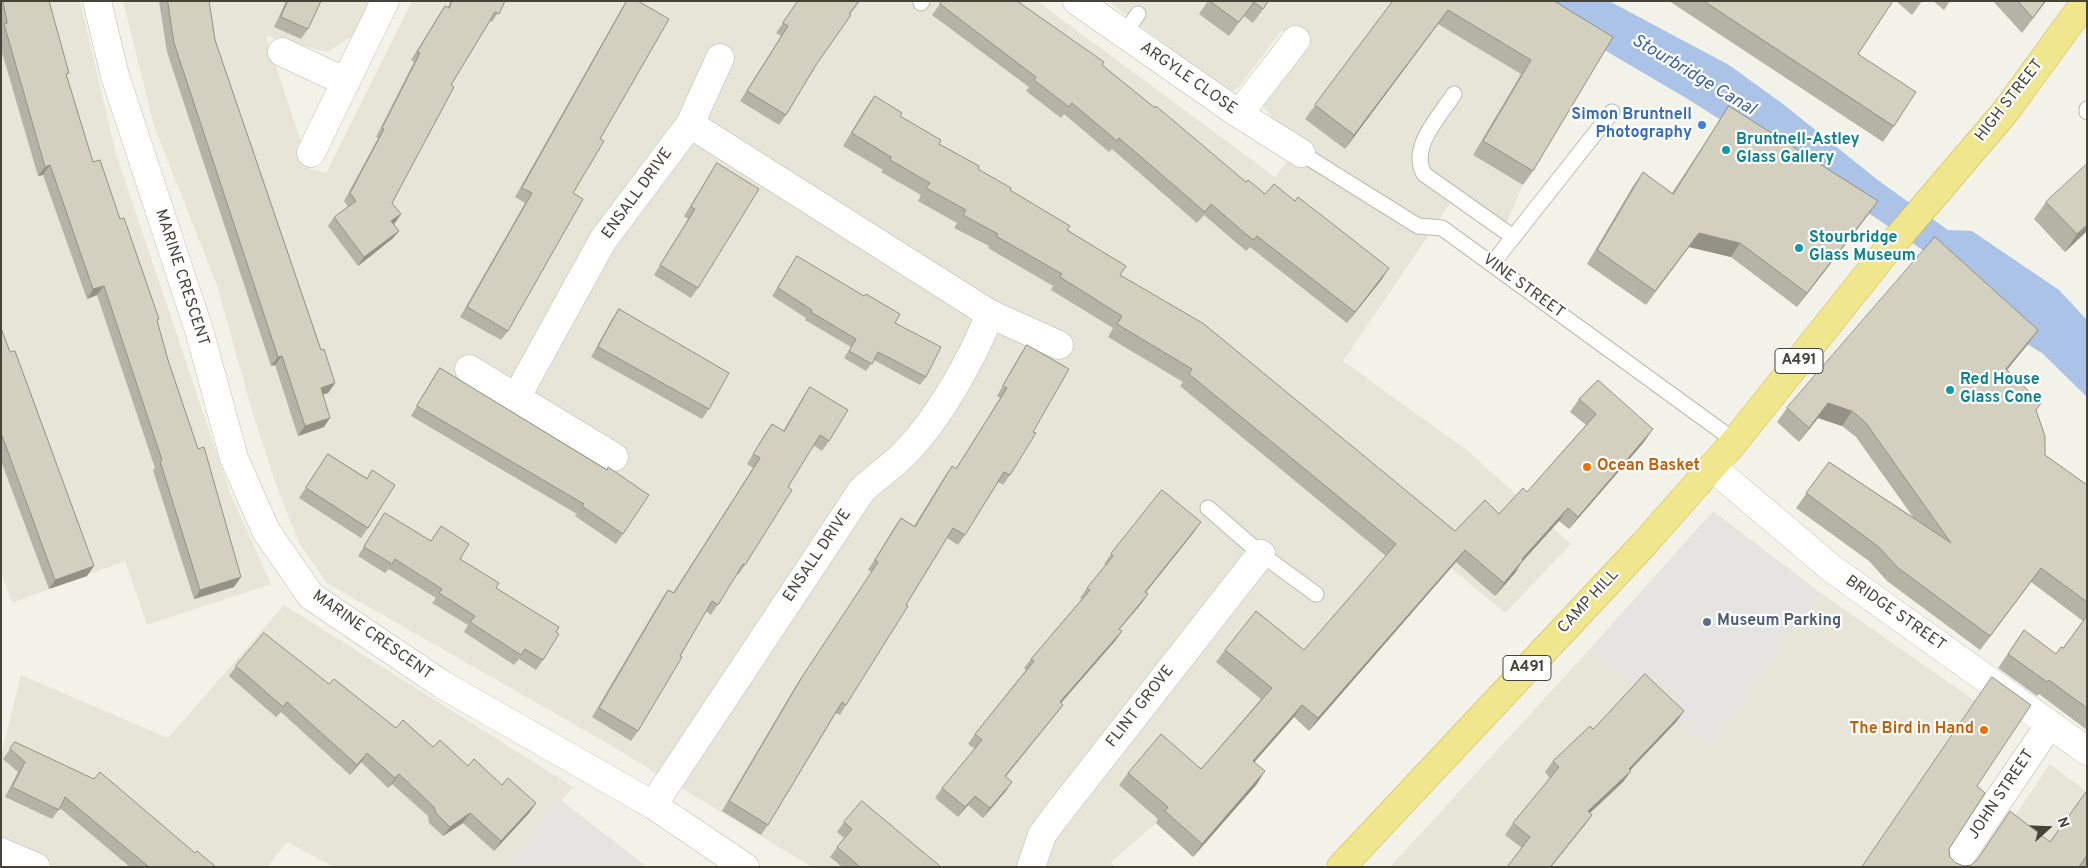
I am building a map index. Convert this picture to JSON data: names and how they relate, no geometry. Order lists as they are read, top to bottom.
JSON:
{
  "streets": {
    "highway": ["HIGH STREET", "A491", "CAMP HILL"],
    "street": [
      "ARGYLE CLOSE",
      "ENSALL DRIVE",
      "MARINE CRESCENT",
      "BRIDGE STREET",
      "FLINT GROVE",
      "JOHN STREET"
    ],
    "lane": ["VINE STREET"]
  },
  "crossings": [
    ["ARGYLE CLOSE", "VINE STREET"],
    ["HIGH STREET", "VINE STREET"],
    ["HIGH STREET", "A491"],
    ["ENSALL DRIVE", "MARINE CRESCENT"],
    ["VINE STREET", "A491"],
    ["A491", "CAMP HILL"],
    ["A491", "BRIDGE STREET"],
    ["CAMP HILL", "BRIDGE STREET"],
    ["BRIDGE STREET", "JOHN STREET"]
  ],
  "water": ["Stourbridge Canal"],
  "places": [
    "Simon Bruntnell Photography",
    "Bruntnell-Astley Glass Gallery",
    "Stourbridge Glass Museum",
    "Red House Glass Cone",
    "Ocean Basket",
    "Museum Parking",
    "The Bird in Hand"
  ],
  "north": "right"
}
